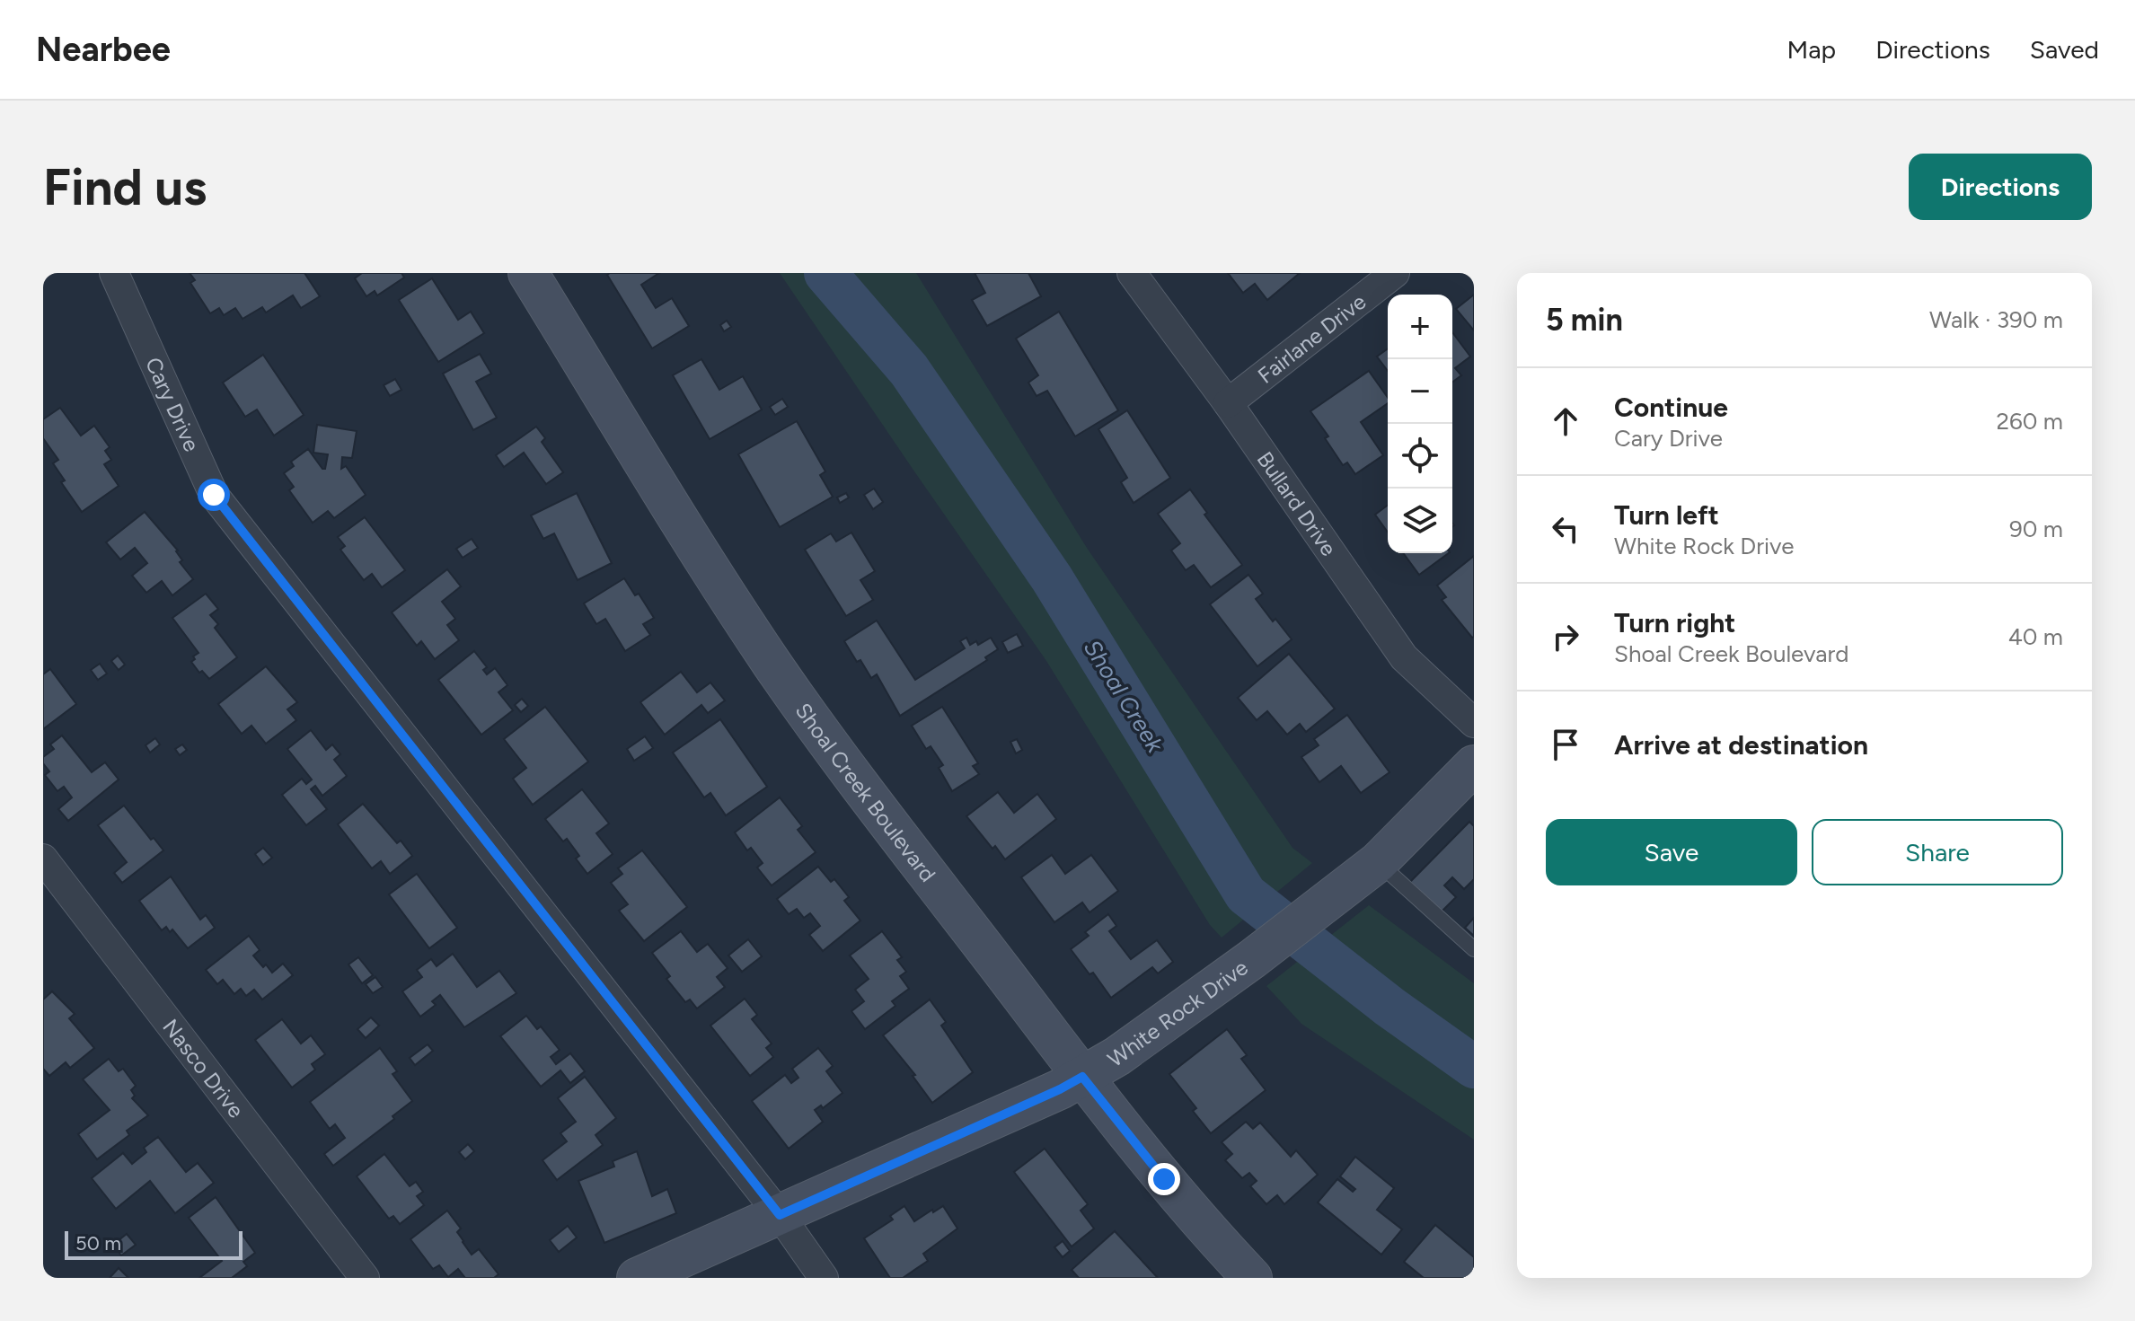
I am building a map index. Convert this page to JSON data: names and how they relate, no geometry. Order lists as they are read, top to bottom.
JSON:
{
  "streets": {
    "street": [
      "Fairlane Drive",
      "Cary Drive",
      "Bullard Drive",
      "Shoal Creek Boulevard",
      "White Rock Drive",
      "Nasco Drive"
    ]
  },
  "crossings": [
    ["Fairlane Drive", "Bullard Drive"],
    ["Cary Drive", "White Rock Drive"],
    ["Shoal Creek Boulevard", "White Rock Drive"]
  ],
  "water": ["Shoal Creek"],
  "scale_bar": "50 m",
  "page": {
    "header": "Nearbee",
    "nav": ["Map", "Directions", "Saved"],
    "buttons": [
      "Directions",
      ["Save", "Share"]
    ],
    "title": "Find us",
    "heading": ["5 min", "Walk · 390 m"],
    "map_buttons": ["+", "−"],
    "list": [
      ["Continue", "Cary Drive", "260 m"],
      ["Turn left", "White Rock Drive", "90 m"],
      ["Turn right", "Shoal Creek Boulevard", "40 m"],
      "Arrive at destination"
    ],
    "scale": "50 m"
  }
}
